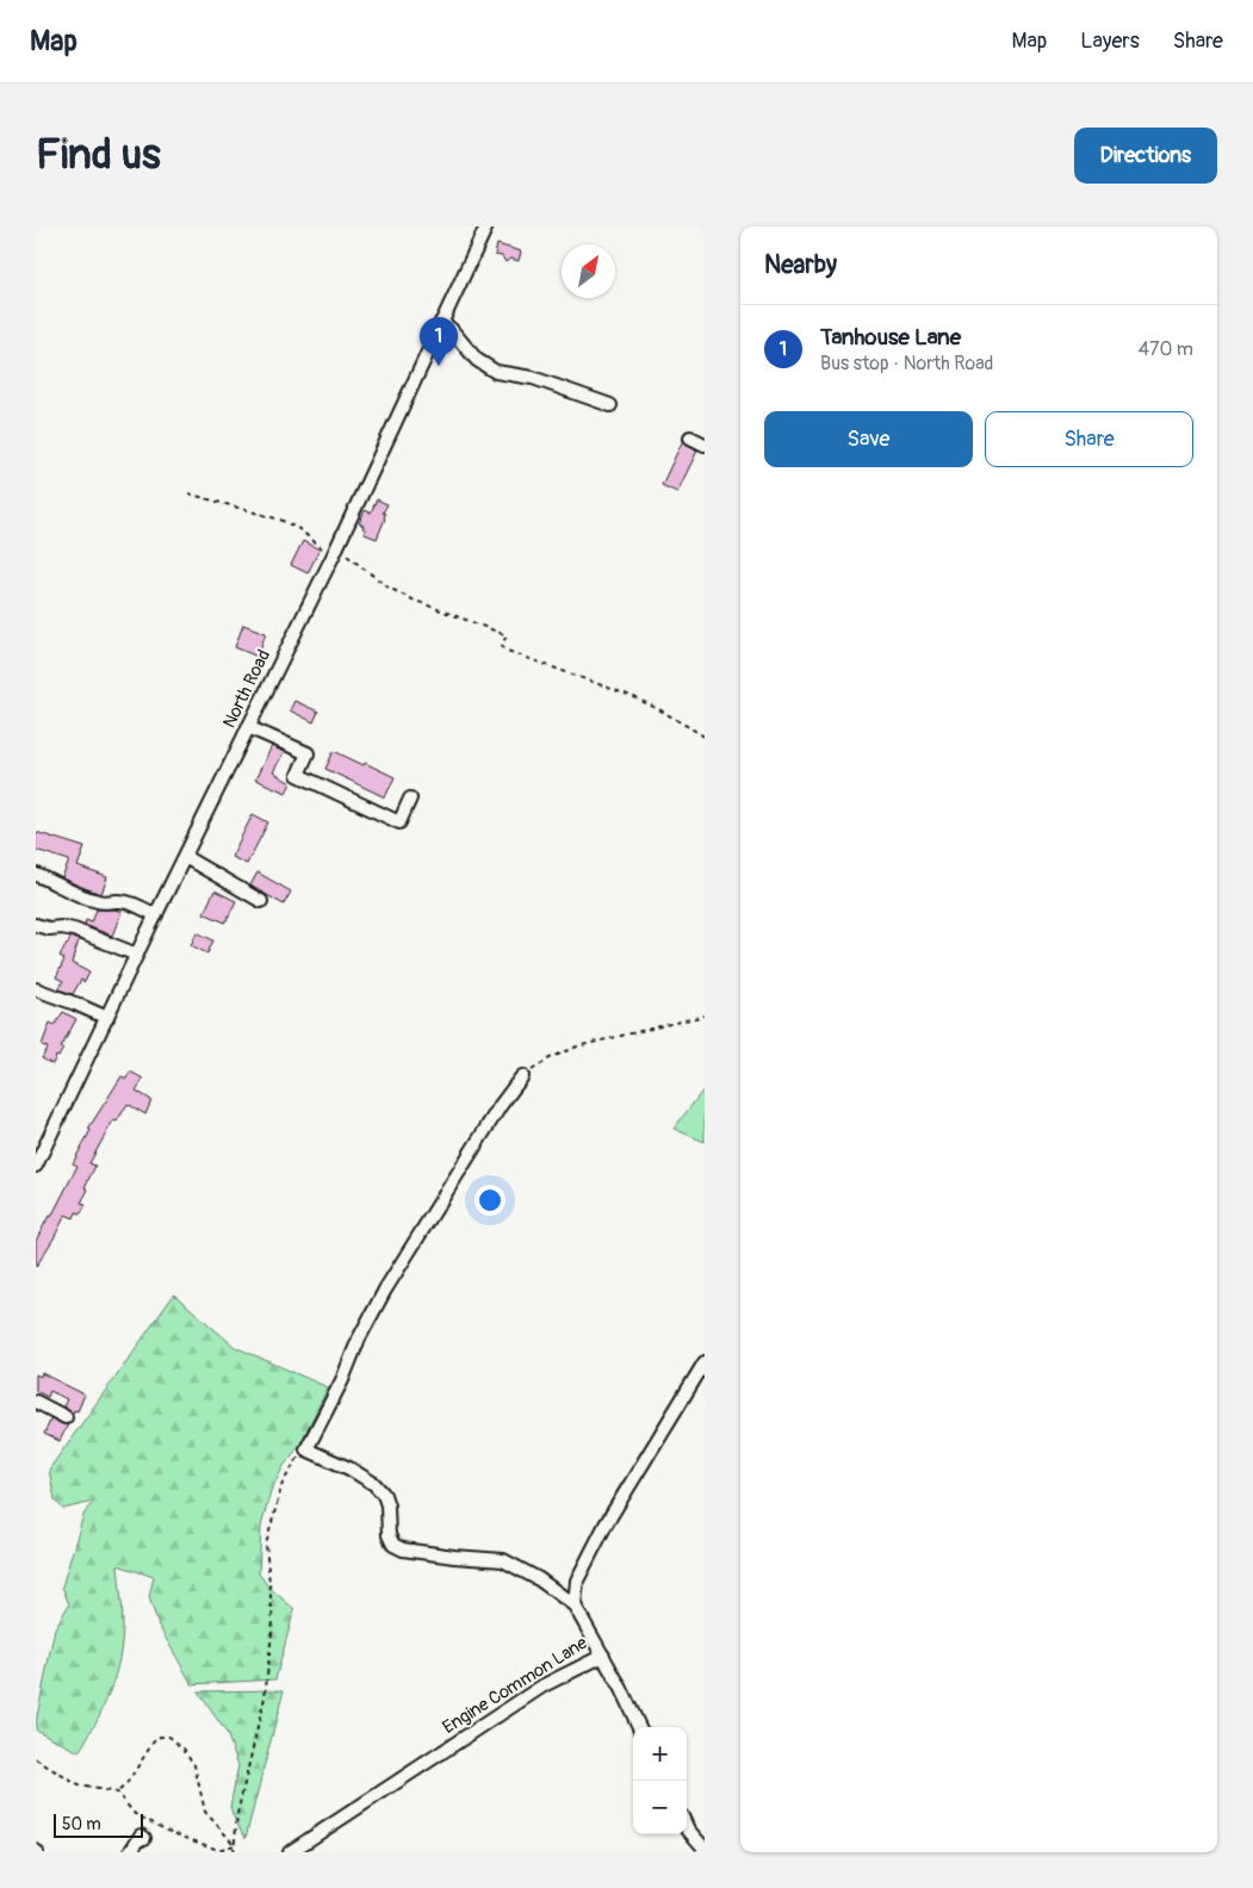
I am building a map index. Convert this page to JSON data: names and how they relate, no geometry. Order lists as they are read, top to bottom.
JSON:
{
  "streets": {
    "street": ["North Road", "Engine Common Lane"]
  },
  "scale_bar": "50 m",
  "north": "top right",
  "page": {
    "header": "Map",
    "nav": ["Map", "Layers", "Share"],
    "buttons": [
      "Directions",
      ["Save", "Share"]
    ],
    "title": "Find us",
    "heading": "Nearby",
    "list": [
      {
        "mark": "1",
        "name": "Tanhouse Lane",
        "note": "Bus stop · North Road",
        "value": "470 m"
      }
    ],
    "pins": "1",
    "map_buttons": ["+", "−"],
    "scale": "50 m"
  }
}
